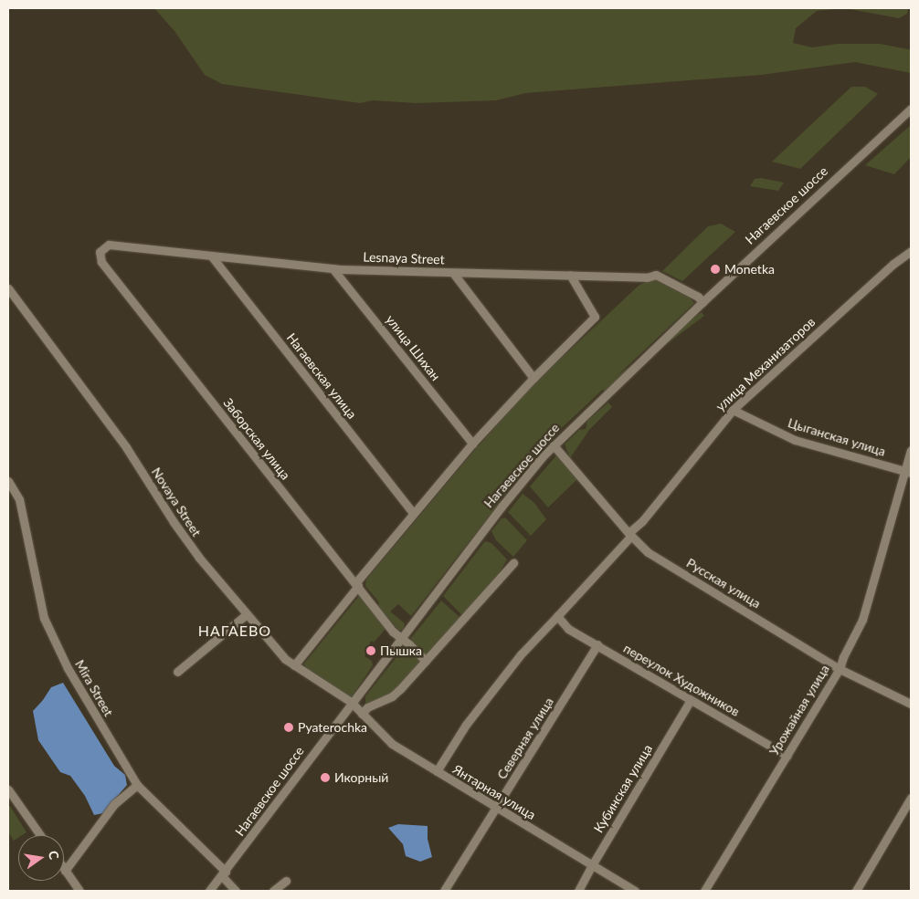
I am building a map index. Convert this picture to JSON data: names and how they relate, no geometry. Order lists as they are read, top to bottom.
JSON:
{
  "streets": {
    "street": [
      "Нагаевское шоссе",
      "Lesnaya Street",
      "улица Шихан",
      "улица Механизаторов",
      "Нагаевская улица",
      "Цыганская улица",
      "Заборская улица",
      "Novaya Street",
      "Русская улица",
      "переулок Художников",
      "Mira Street",
      "Урожайная улица",
      "Северная улица",
      "Кубинская улица",
      "Янтарная улица"
    ]
  },
  "crossings": [
    ["Нагаевское шоссе", "Lesnaya Street"],
    ["Нагаевское шоссе", "Заборская улица"],
    ["Нагаевское шоссе", "Novaya Street"],
    ["Нагаевское шоссе", "Русская улица"],
    ["Нагаевское шоссе", "Mira Street"],
    ["Нагаевское шоссе", "Янтарная улица"],
    ["Lesnaya Street", "улица Шихан"],
    ["Lesnaya Street", "Нагаевская улица"],
    ["Lesnaya Street", "Заборская улица"],
    ["улица Механизаторов", "Цыганская улица"],
    ["улица Механизаторов", "Русская улица"],
    ["улица Механизаторов", "переулок Художников"],
    ["улица Механизаторов", "Янтарная улица"],
    ["Цыганская улица", "Урожайная улица"],
    ["Novaya Street", "Янтарная улица"],
    ["Русская улица", "Урожайная улица"],
    ["переулок Художников", "Урожайная улица"],
    ["переулок Художников", "Северная улица"],
    ["переулок Художников", "Кубинская улица"],
    ["Северная улица", "Янтарная улица"],
    ["Кубинская улица", "Янтарная улица"]
  ],
  "districts": ["НАГАЕВО"],
  "places": [
    "Monetka",
    "Пышка",
    "Pyaterochka",
    "Икорный"
  ],
  "north": "right"
}
